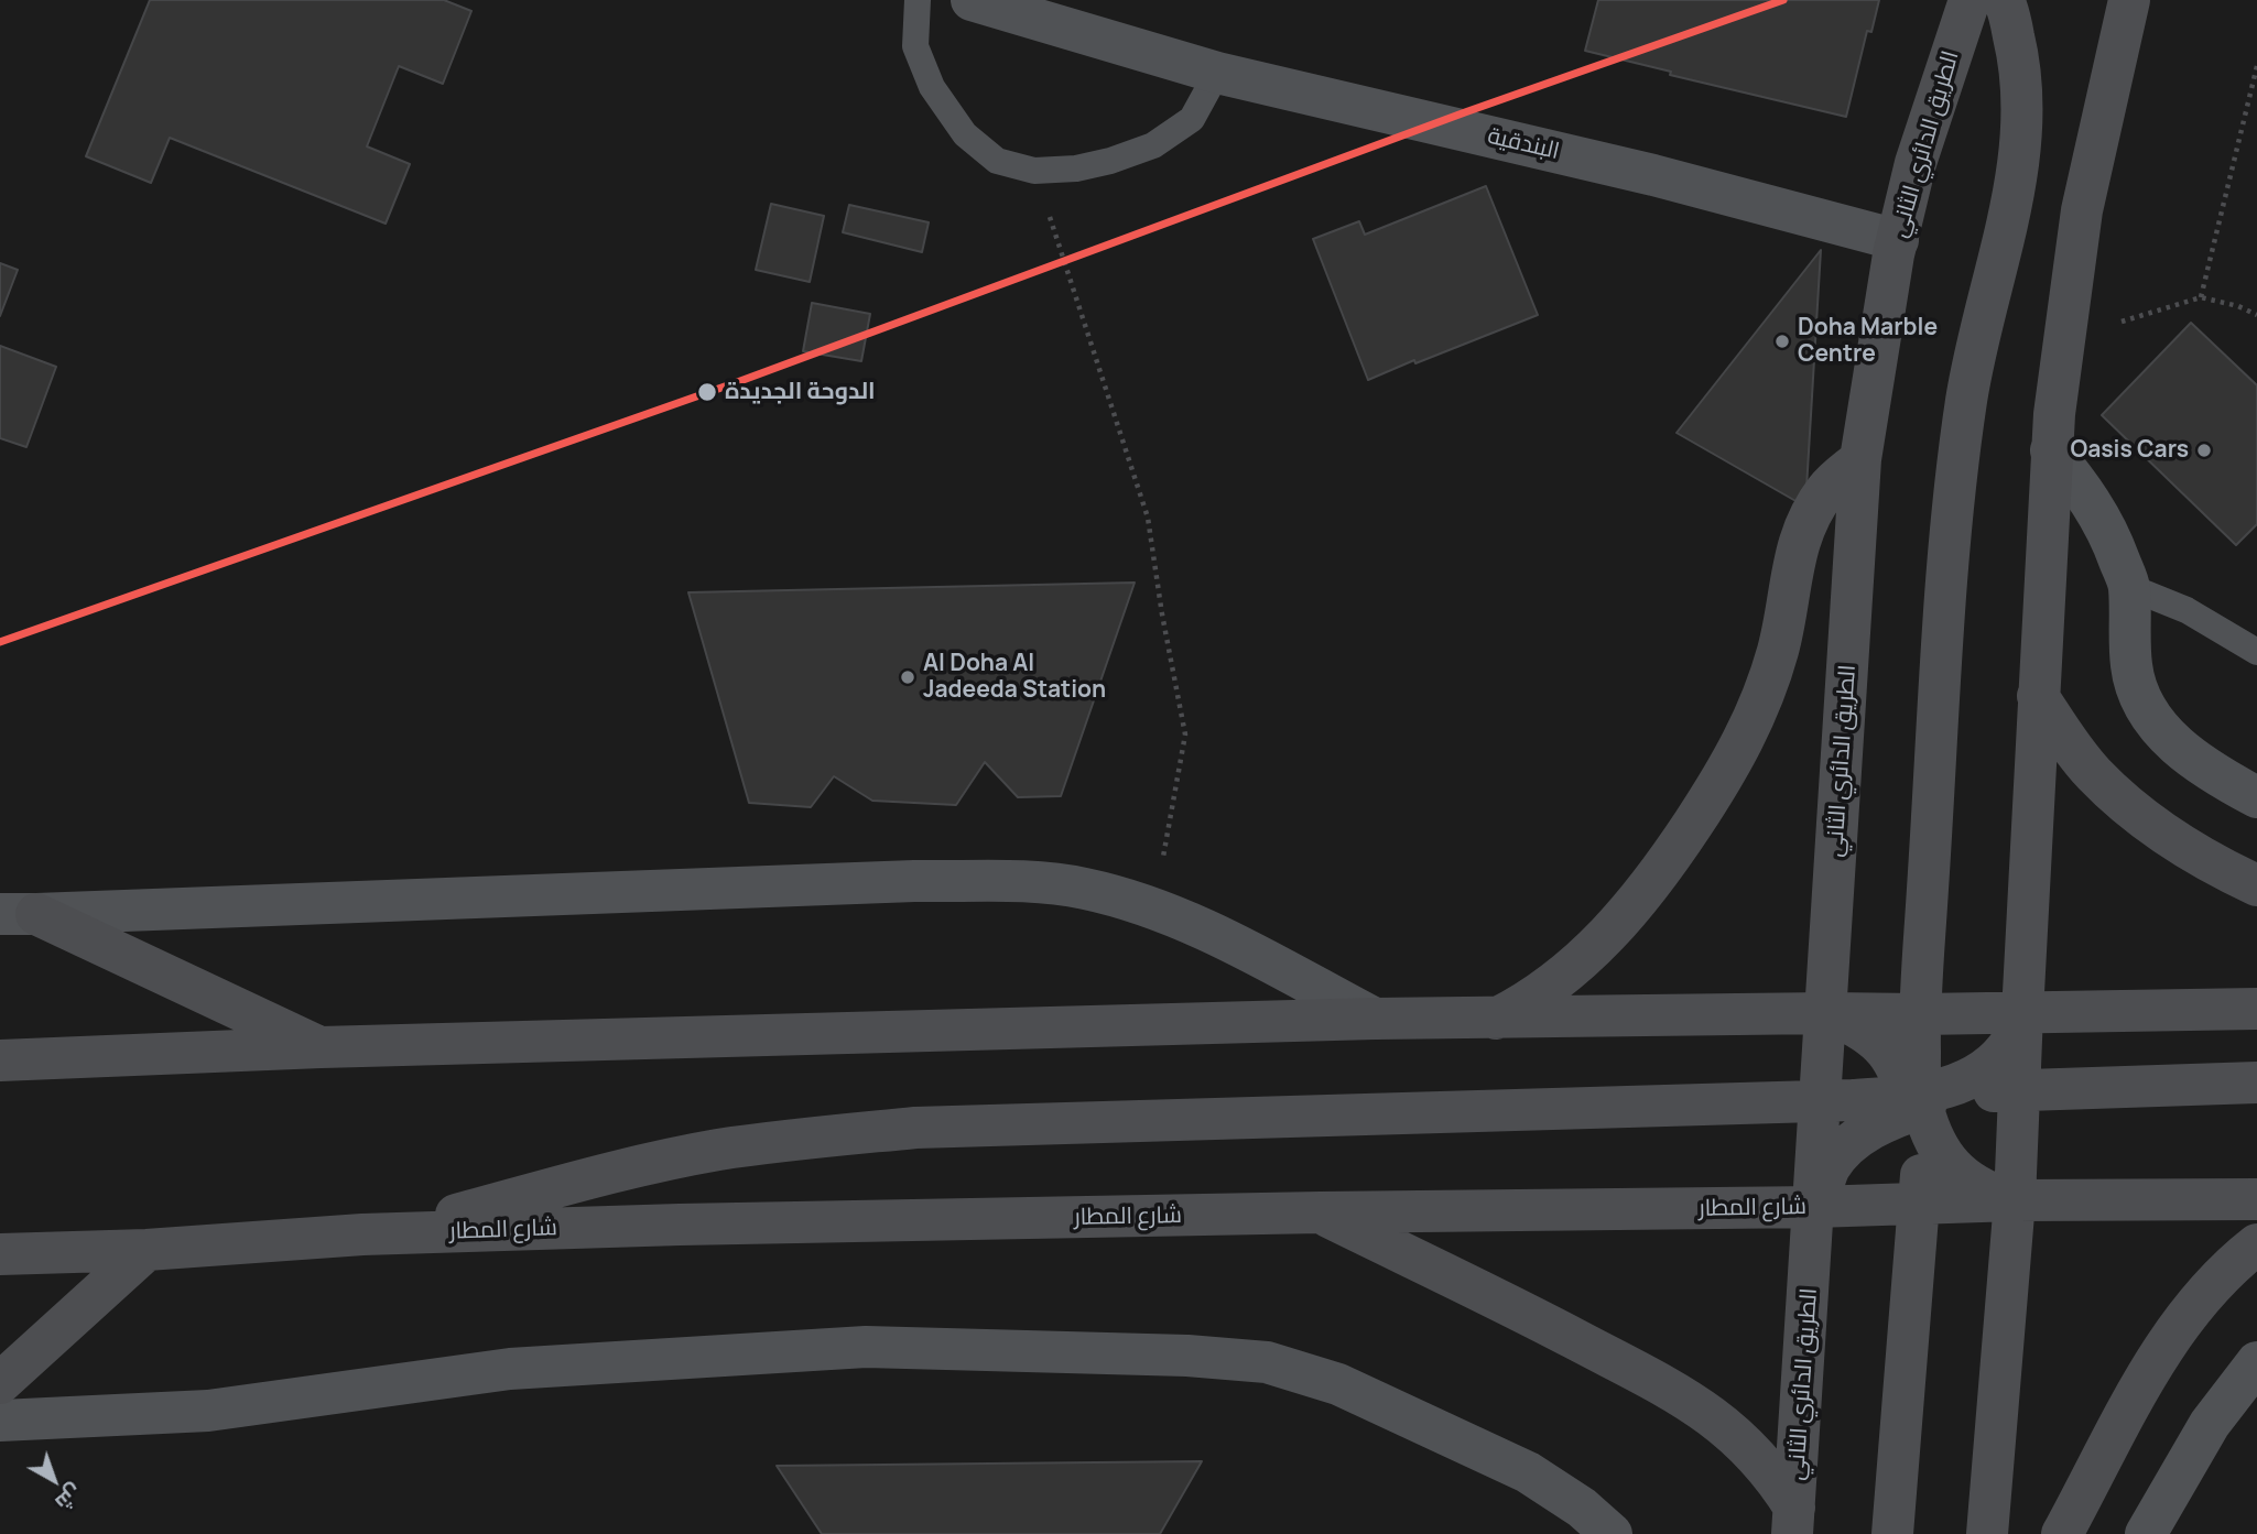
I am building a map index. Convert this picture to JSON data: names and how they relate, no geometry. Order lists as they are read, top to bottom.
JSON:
{
  "streets": {
    "main road": ["الطريق الدائري الثاني", "شارع المطار"],
    "street": ["البندقية"]
  },
  "crossings": [
    ["البندقية", "الطريق الدائري الثاني"],
    ["الطريق الدائري الثاني", "شارع المطار"]
  ],
  "places": [
    "Doha Marble Centre",
    "الدوحة الجديدة",
    "Oasis Cars",
    "Al Doha Al Jadeeda Station"
  ],
  "north": "bottom right"
}
